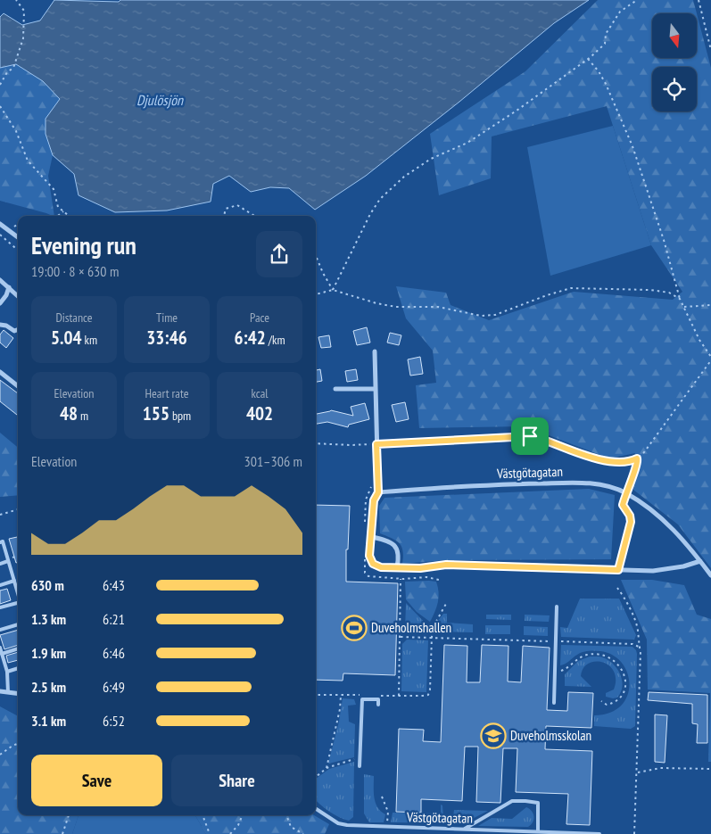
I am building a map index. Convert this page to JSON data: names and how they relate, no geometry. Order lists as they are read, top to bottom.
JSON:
{
  "streets": {
    "street": ["Västgötagatan"]
  },
  "water": ["Djulösjön"],
  "places": {
    "sports": ["Duveholmshallen"],
    "school or university": ["Duveholmsskolan"]
  },
  "north": "bottom",
  "page": {
    "heading": ["Evening run", "19:00 · 8 × 630 m"],
    "stats": [
      ["Distance", "5.04 km"],
      ["Time", "33:46"],
      ["Pace", "6:42 /km"],
      ["Elevation", "48 m"],
      ["Heart rate", "155 bpm"],
      ["kcal", "402"]
    ],
    "chart": ["Elevation", "301–306 m"],
    "list": [
      {
        "name": "630 m",
        "note": "6:43"
      },
      {
        "name": "1.3 km",
        "note": "6:21"
      },
      {
        "name": "1.9 km",
        "note": "6:46"
      },
      {
        "name": "2.5 km",
        "note": "6:49"
      },
      {
        "name": "3.1 km",
        "note": "6:52"
      }
    ],
    "buttons": ["Save", "Share"]
  }
}
